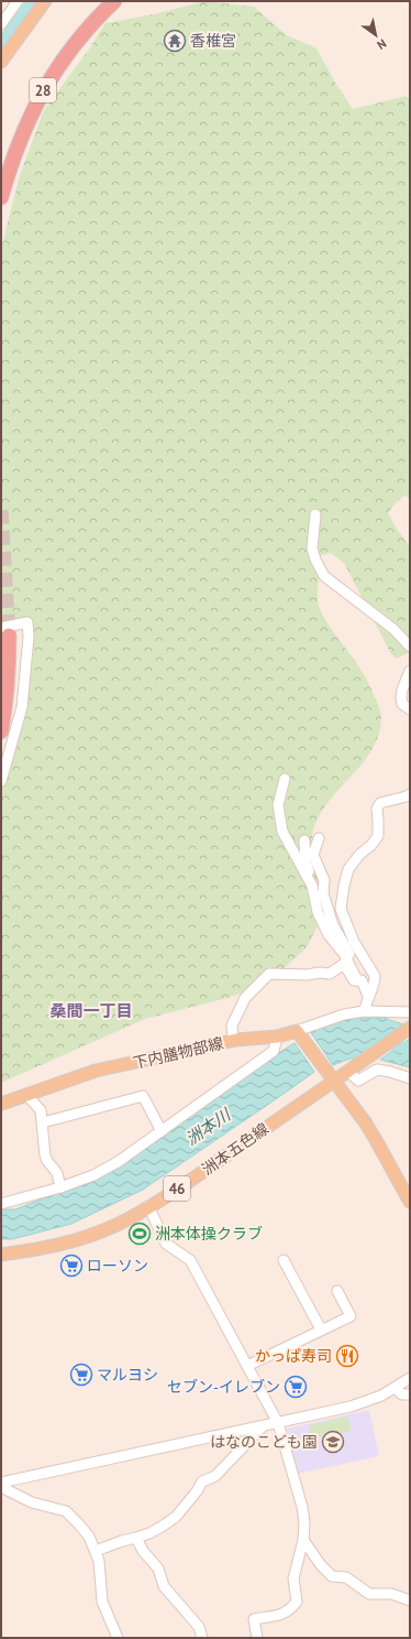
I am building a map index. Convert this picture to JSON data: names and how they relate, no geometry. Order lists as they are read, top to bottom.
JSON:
{
  "streets": {
    "highway": ["28"],
    "main road": ["下内膳物部線", "洲本五色線", "46"]
  },
  "districts": ["桑間一丁目"],
  "water": ["洲本川"],
  "places": {
    "temple": ["香椎宮"],
    "sports": ["洲本体操クラブ"],
    "supermarket": ["ローソン", "マルヨシ", "セブン-イレブン"],
    "restaurant": ["かっぱ寿司"],
    "school or university": ["はなのこども園"]
  },
  "north": "bottom right"
}
